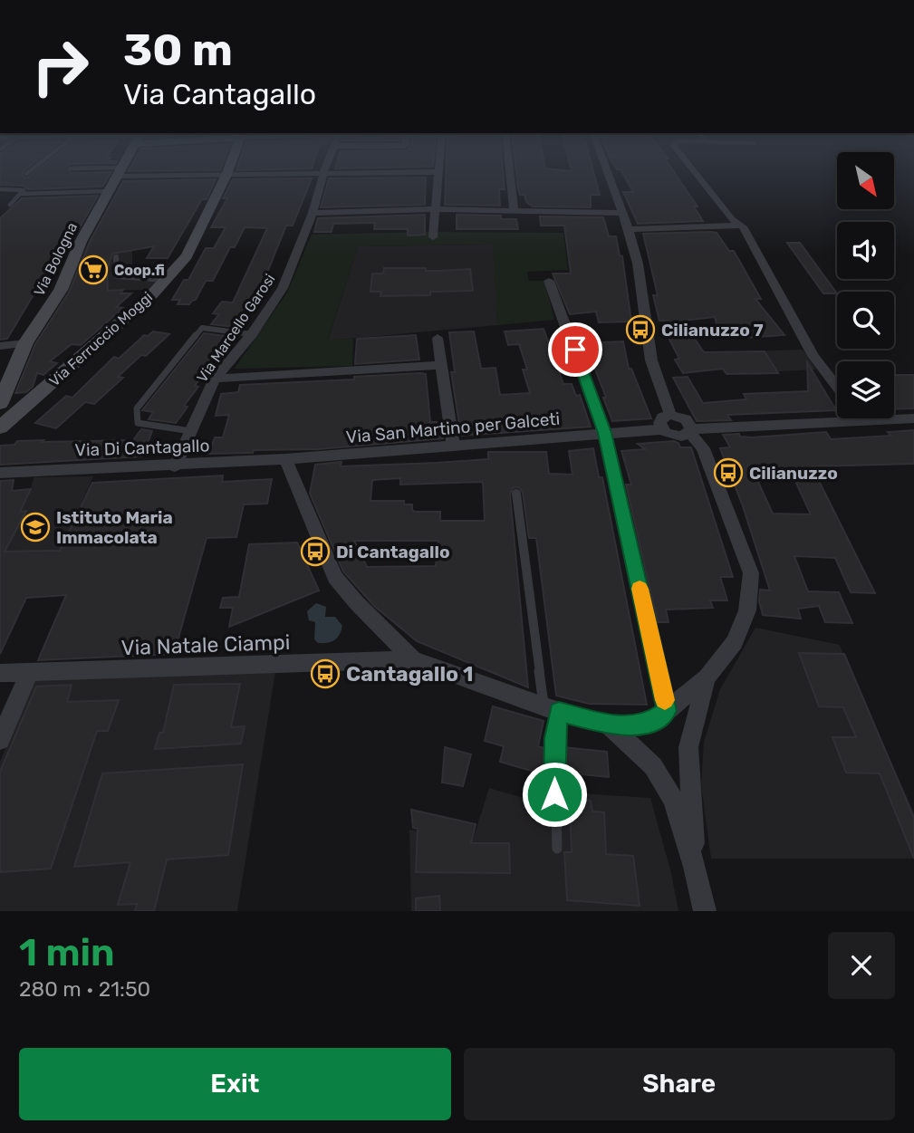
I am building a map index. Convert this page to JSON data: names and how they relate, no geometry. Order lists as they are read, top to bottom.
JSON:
{
  "streets": {
    "street": [
      "Via Bologna",
      "Via Marcello Garosi",
      "Via Ferruccio Moggi",
      "Via San Martino per Galceti",
      "Via Di Cantagallo",
      "Via Natale Ciampi"
    ]
  },
  "crossings": [
    ["Via Marcello Garosi", "Via Di Cantagallo"],
    ["Via San Martino per Galceti", "Via Di Cantagallo"]
  ],
  "places": {
    "supermarket": ["Coop.fi"],
    "bus stop": [
      "Cilianuzzo 7",
      "Cilianuzzo",
      "Di Cantagallo",
      "Cantagallo 1"
    ],
    "school or university": ["Istituto Maria Immacolata"]
  },
  "north": "bottom right",
  "page": {
    "turn": ["30 m", "Via Cantagallo"],
    "heading": ["1 min", "280 m · 21:50"],
    "buttons": ["Exit", "Share"]
  }
}
